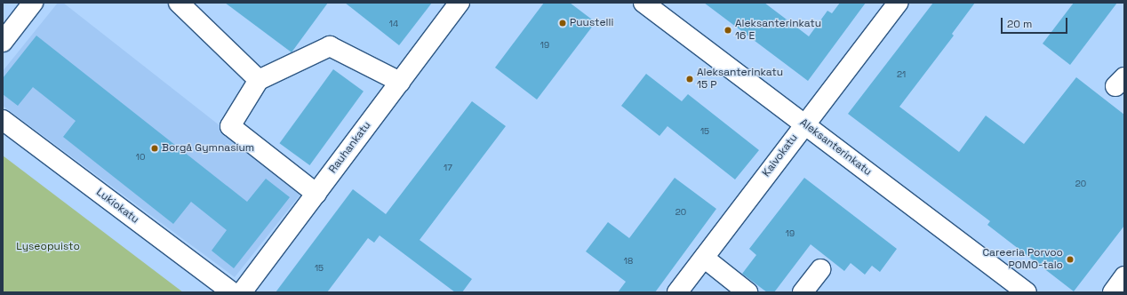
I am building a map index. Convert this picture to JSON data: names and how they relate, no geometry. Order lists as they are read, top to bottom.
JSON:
{
  "streets": {
    "street": [
      "Rauhankatu",
      "Aleksanterinkatu",
      "Kaivokatu",
      "Lukiokatu"
    ]
  },
  "crossings": [
    ["Aleksanterinkatu", "Kaivokatu"]
  ],
  "parks": ["Lyseopuisto"],
  "places": [
    "Puustelli",
    "Aleksanterinkatu 16 E",
    "Aleksanterinkatu 15 P",
    "Borgå Gymnasium",
    "Careeria Porvoo POMO-talo"
  ],
  "house_numbers": [
    "14",
    "19",
    "21",
    "15",
    "10",
    "17",
    "20",
    "20",
    "19",
    "18",
    "15"
  ],
  "scale_bar": "20 m"
}
